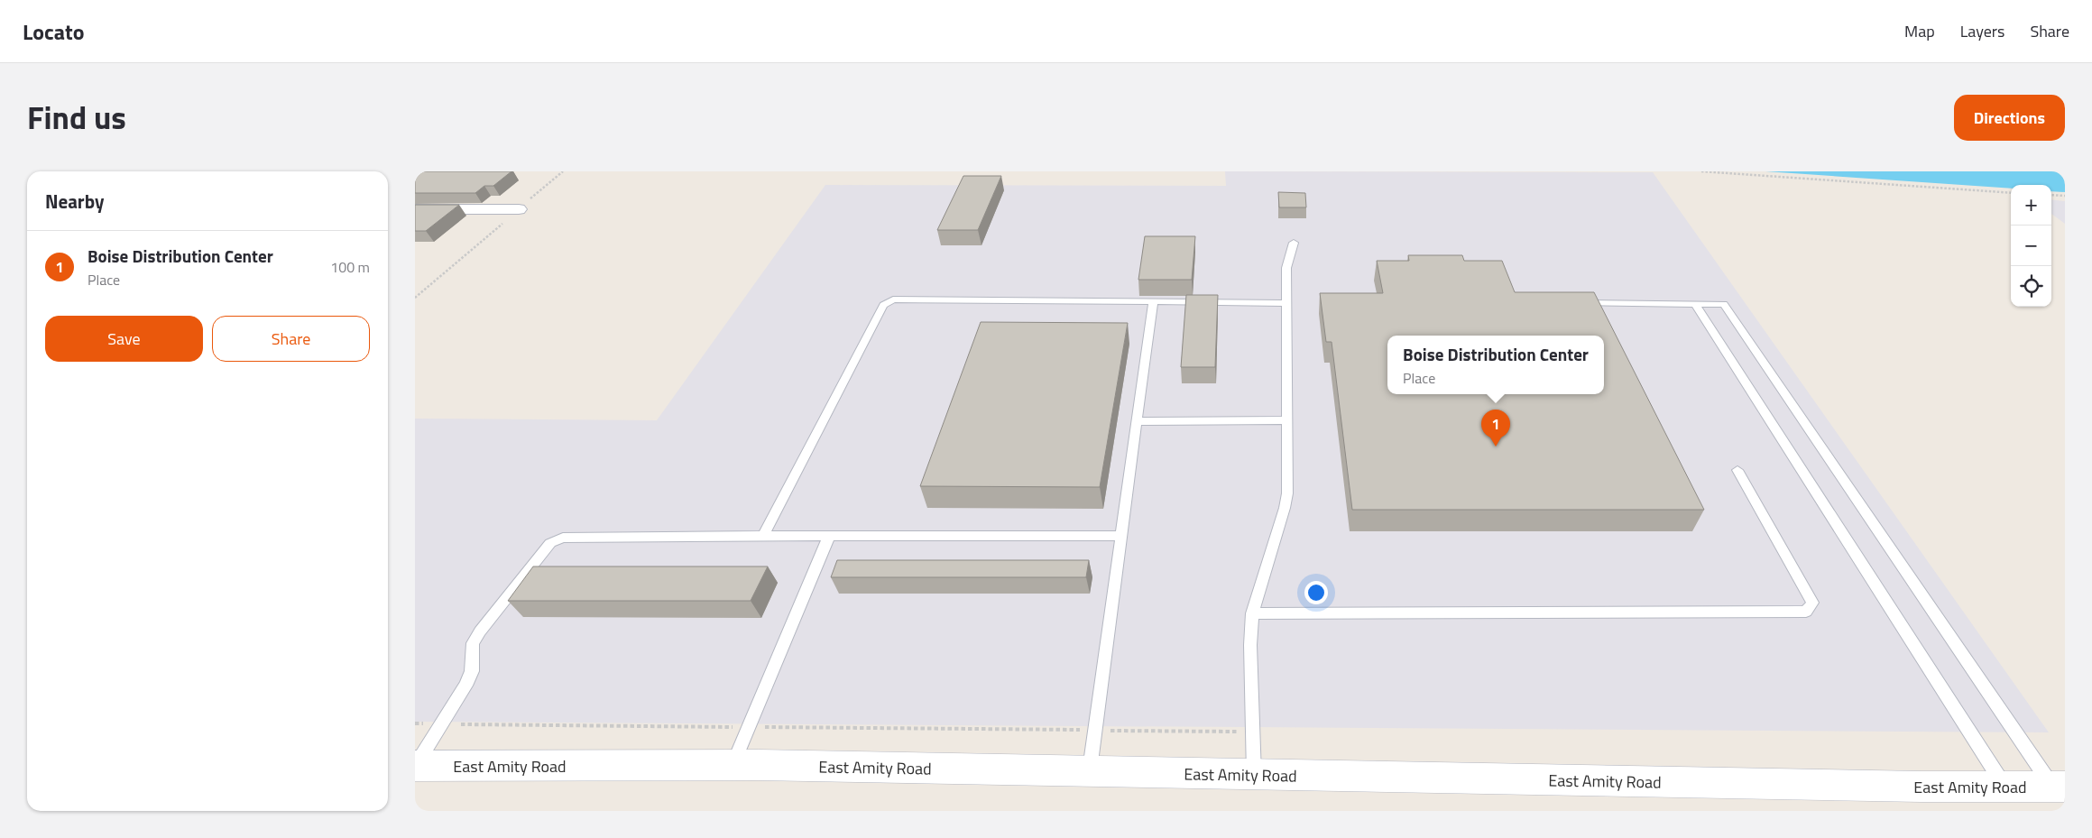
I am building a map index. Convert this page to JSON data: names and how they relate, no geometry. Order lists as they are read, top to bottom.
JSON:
{
  "streets": {
    "street": ["East Amity Road"]
  },
  "page": {
    "header": "Locato",
    "nav": ["Map", "Layers", "Share"],
    "title": "Find us",
    "buttons": [
      "Directions",
      ["Save", "Share"]
    ],
    "heading": "Nearby",
    "map_buttons": ["+", "−"],
    "list": [
      {
        "mark": "1",
        "name": "Boise Distribution Center",
        "note": "Place",
        "value": "100 m"
      }
    ],
    "popup": ["Boise Distribution Center", "Place"],
    "pins": "1"
  }
}
